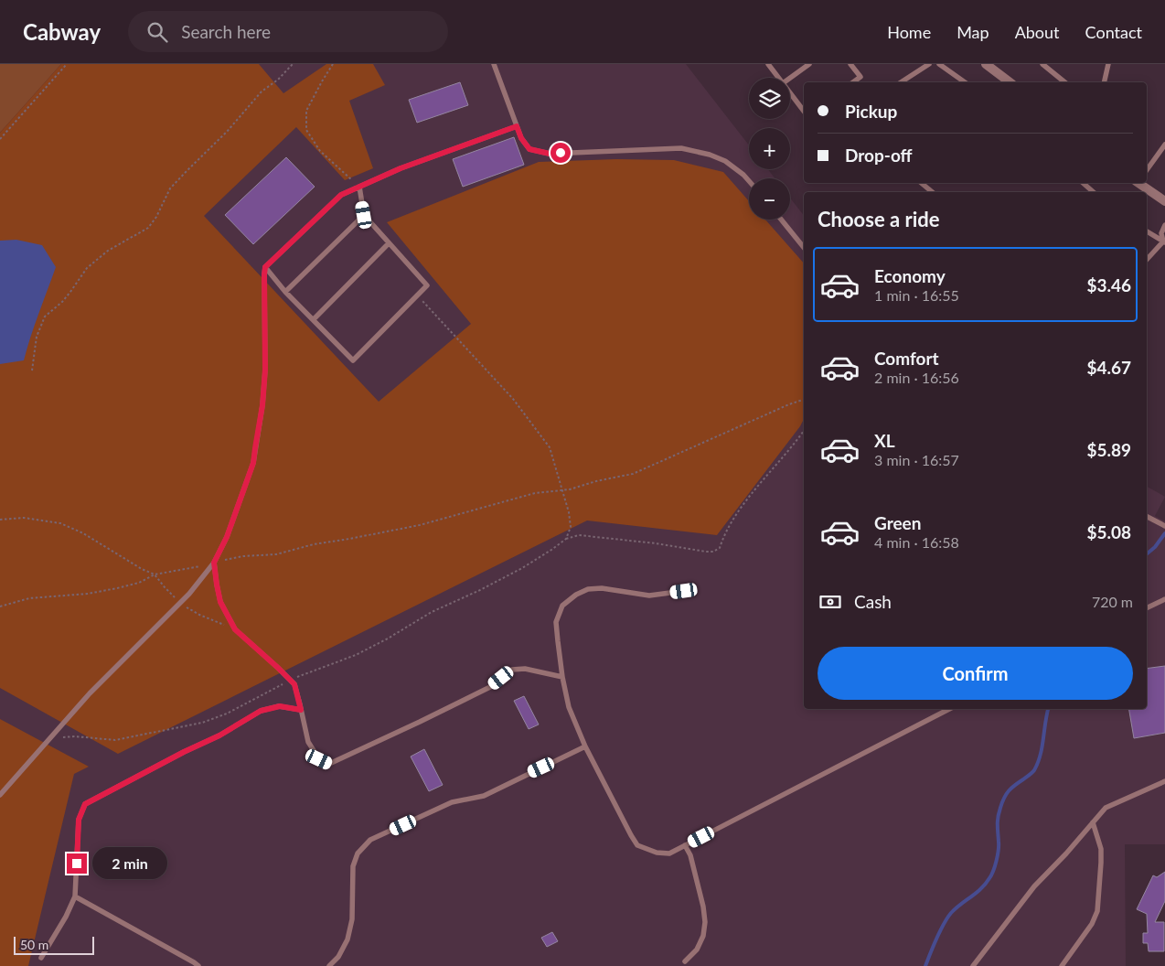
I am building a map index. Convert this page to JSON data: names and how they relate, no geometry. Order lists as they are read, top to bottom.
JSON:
{
  "scale_bar": "50 m",
  "page": {
    "header": "Cabway",
    "search": "Search here",
    "nav": [
      "Home",
      "Map",
      "About",
      "Contact"
    ],
    "map_buttons": ["+", "−"],
    "banner": ["Pickup", "Drop-off"],
    "heading": "Choose a ride",
    "list": [
      {
        "name": "Economy",
        "note": "1 min · 16:55",
        "value": "$3.46"
      },
      {
        "name": "Comfort",
        "note": "2 min · 16:56",
        "value": "$4.67"
      },
      {
        "name": "XL",
        "note": "3 min · 16:57",
        "value": "$5.89"
      },
      {
        "name": "Green",
        "note": "4 min · 16:58",
        "value": "$5.08"
      }
    ],
    "pay": ["Cash", "720 m"],
    "buttons": "Confirm",
    "bubble": "2 min",
    "scale": "50 m"
  }
}
